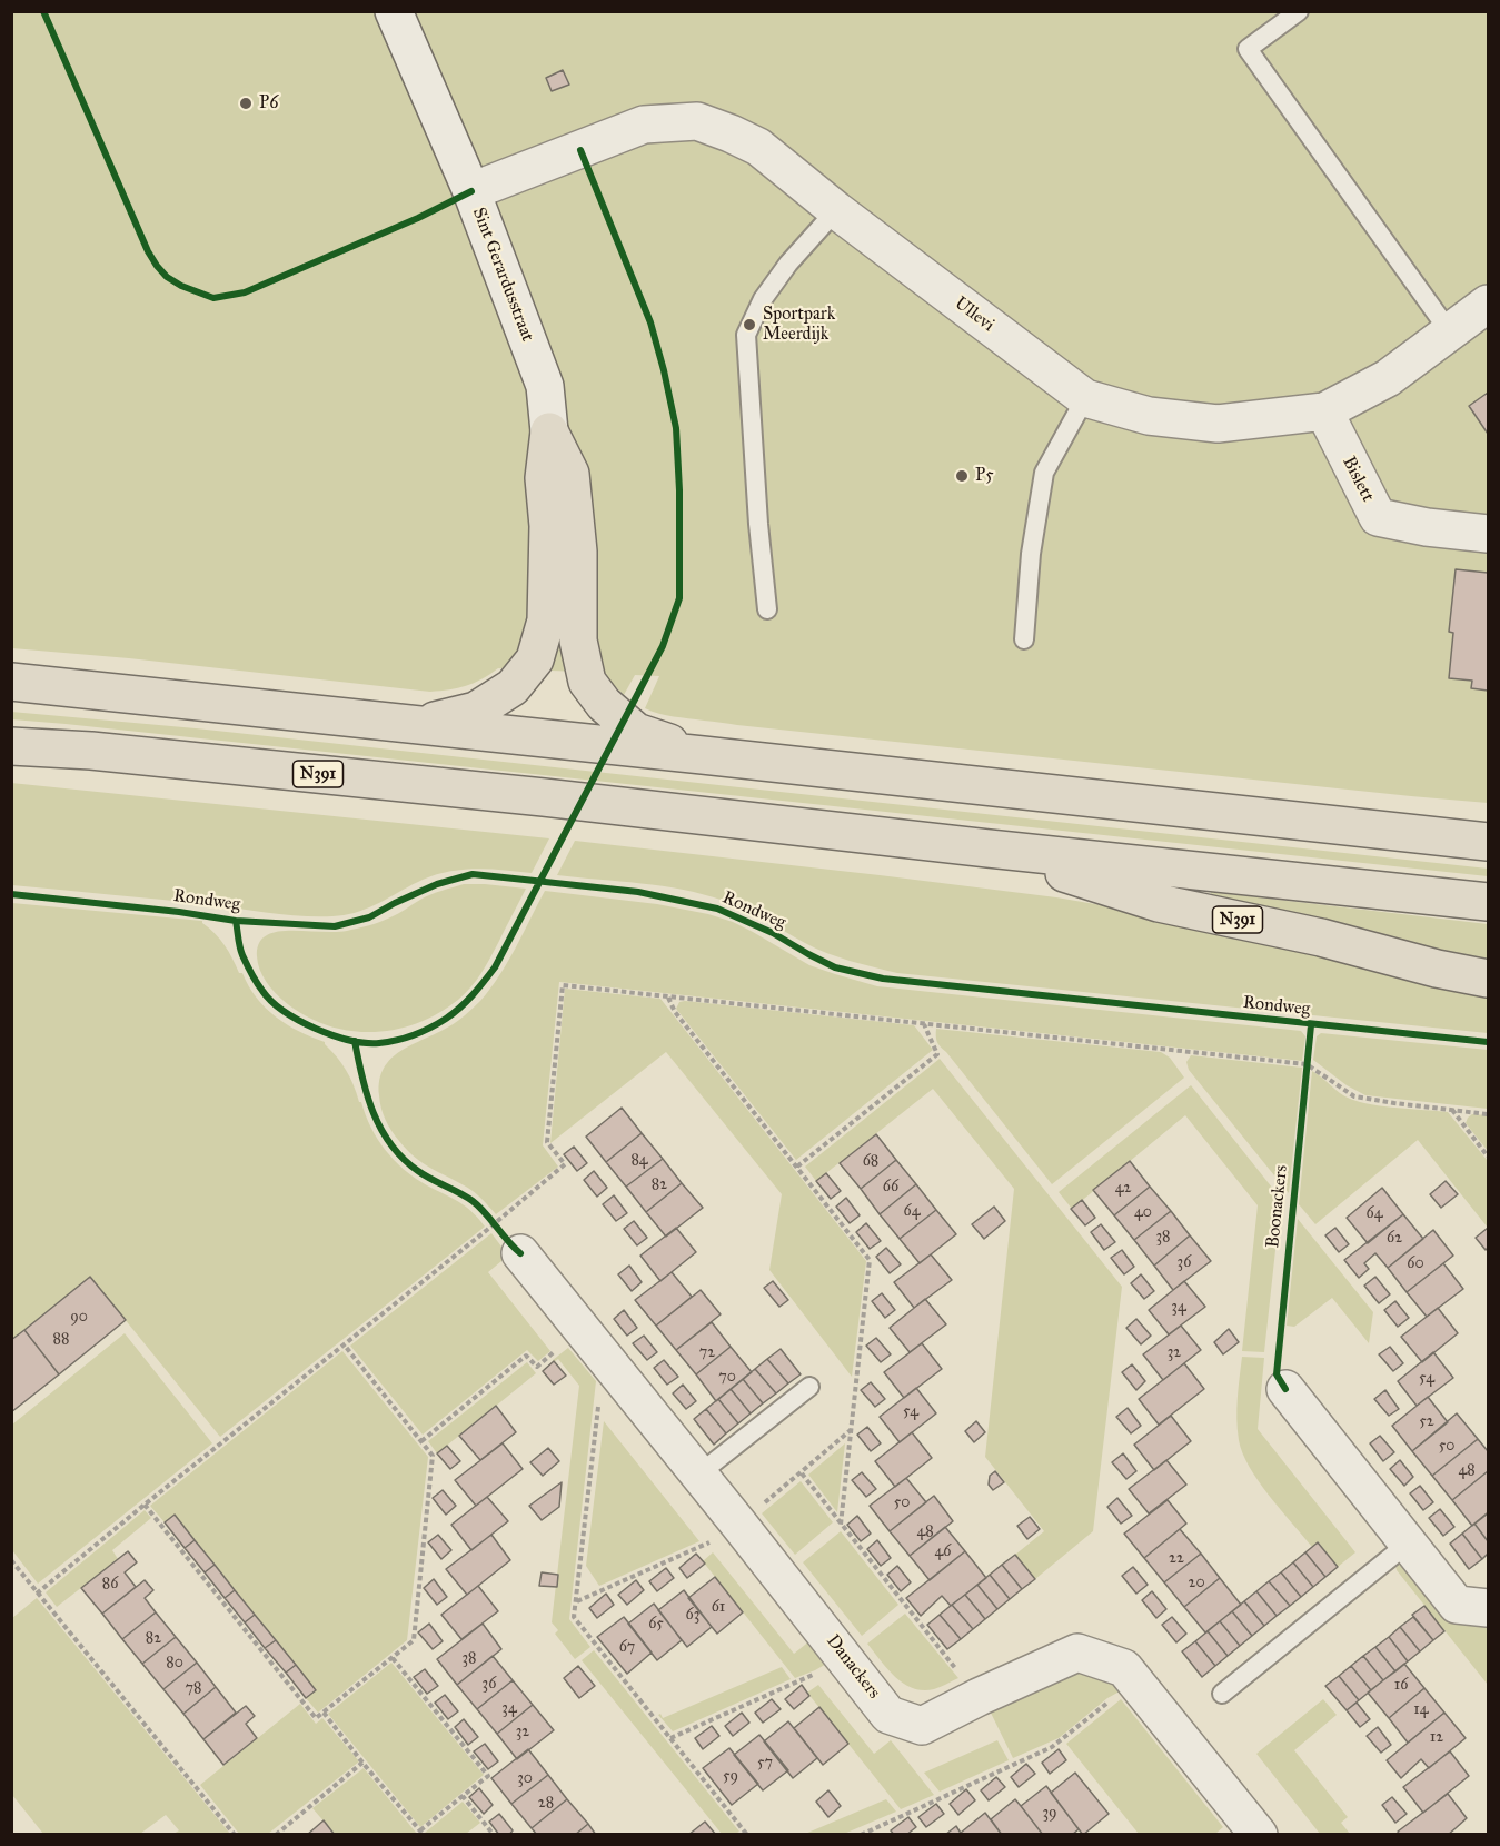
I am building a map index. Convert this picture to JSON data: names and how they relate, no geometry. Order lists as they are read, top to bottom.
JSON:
{
  "streets": {
    "main road": ["N391"],
    "street": [
      "Sint Gerardusstraat",
      "Ullevi",
      "Bislett",
      "Danackers"
    ],
    "cycle path": ["Rondweg"]
  },
  "crossings": [
    ["Sint Gerardusstraat", "Ullevi"],
    ["Ullevi", "Bislett"]
  ],
  "places": ["P6", "Sportpark Meerdijk", "P5"],
  "house_numbers": [
    "84",
    "68",
    "82",
    "66",
    "42",
    "64",
    "40",
    "64",
    "38",
    "62",
    "36",
    "60",
    "34",
    "90",
    "88",
    "72",
    "32",
    "70",
    "54",
    "54",
    "52",
    "50",
    "48",
    "50",
    "48",
    "46",
    "22",
    "20",
    "86",
    "61",
    "63",
    "65",
    "82",
    "67",
    "38",
    "80",
    "36",
    "16",
    "78",
    "34",
    "14",
    "32",
    "12",
    "57",
    "59",
    "30",
    "28",
    "39"
  ]
}
